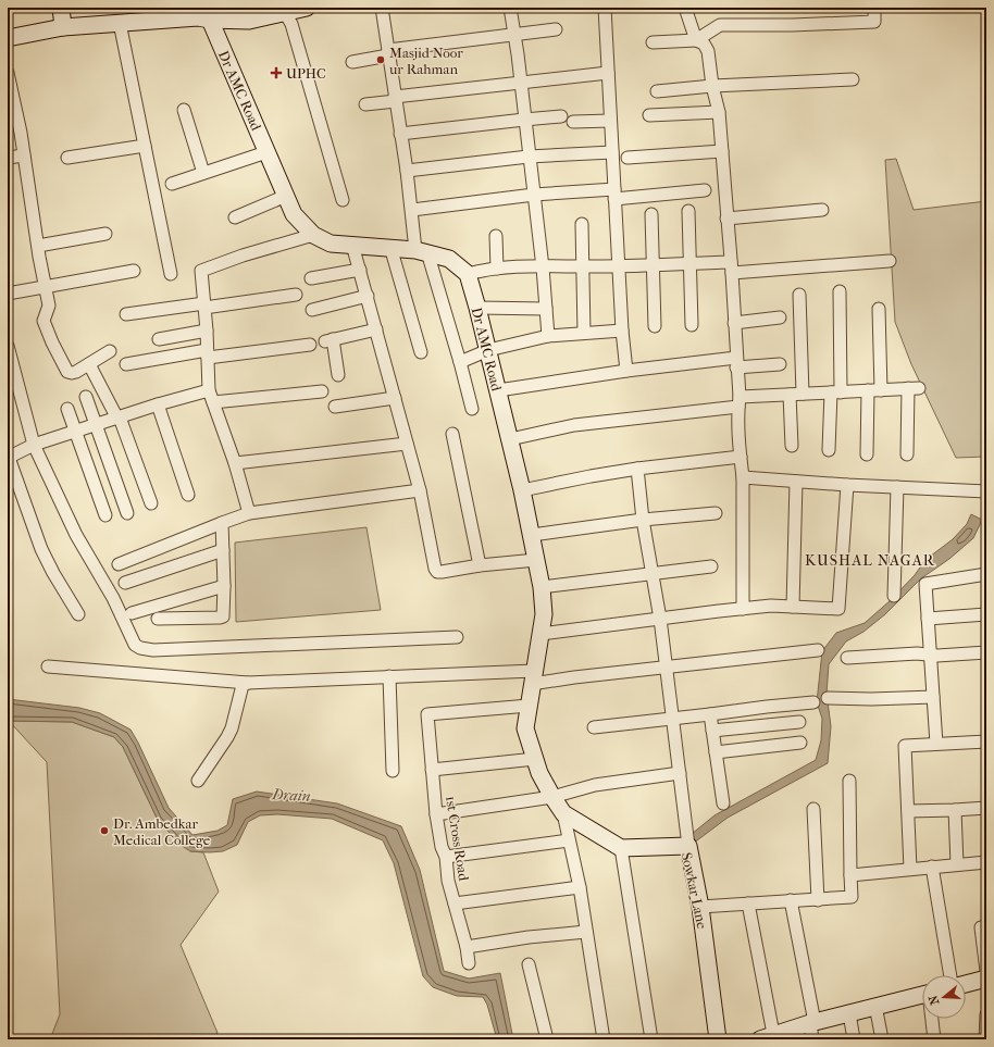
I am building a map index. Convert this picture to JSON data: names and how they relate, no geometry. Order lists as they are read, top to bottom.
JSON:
{
  "streets": {
    "street": ["Dr AMC Road", "1st Cross Road", "Sowkar Lane"]
  },
  "crossings": [
    ["Dr AMC Road", "1st Cross Road"]
  ],
  "districts": ["KUSHAL NAGAR"],
  "water": ["Drain"],
  "places": {
    "other": ["Masjid Noor ur Rahman", "Dr. Ambedkar Medical College"],
    "health": ["UPHC"]
  },
  "north": "left"
}
